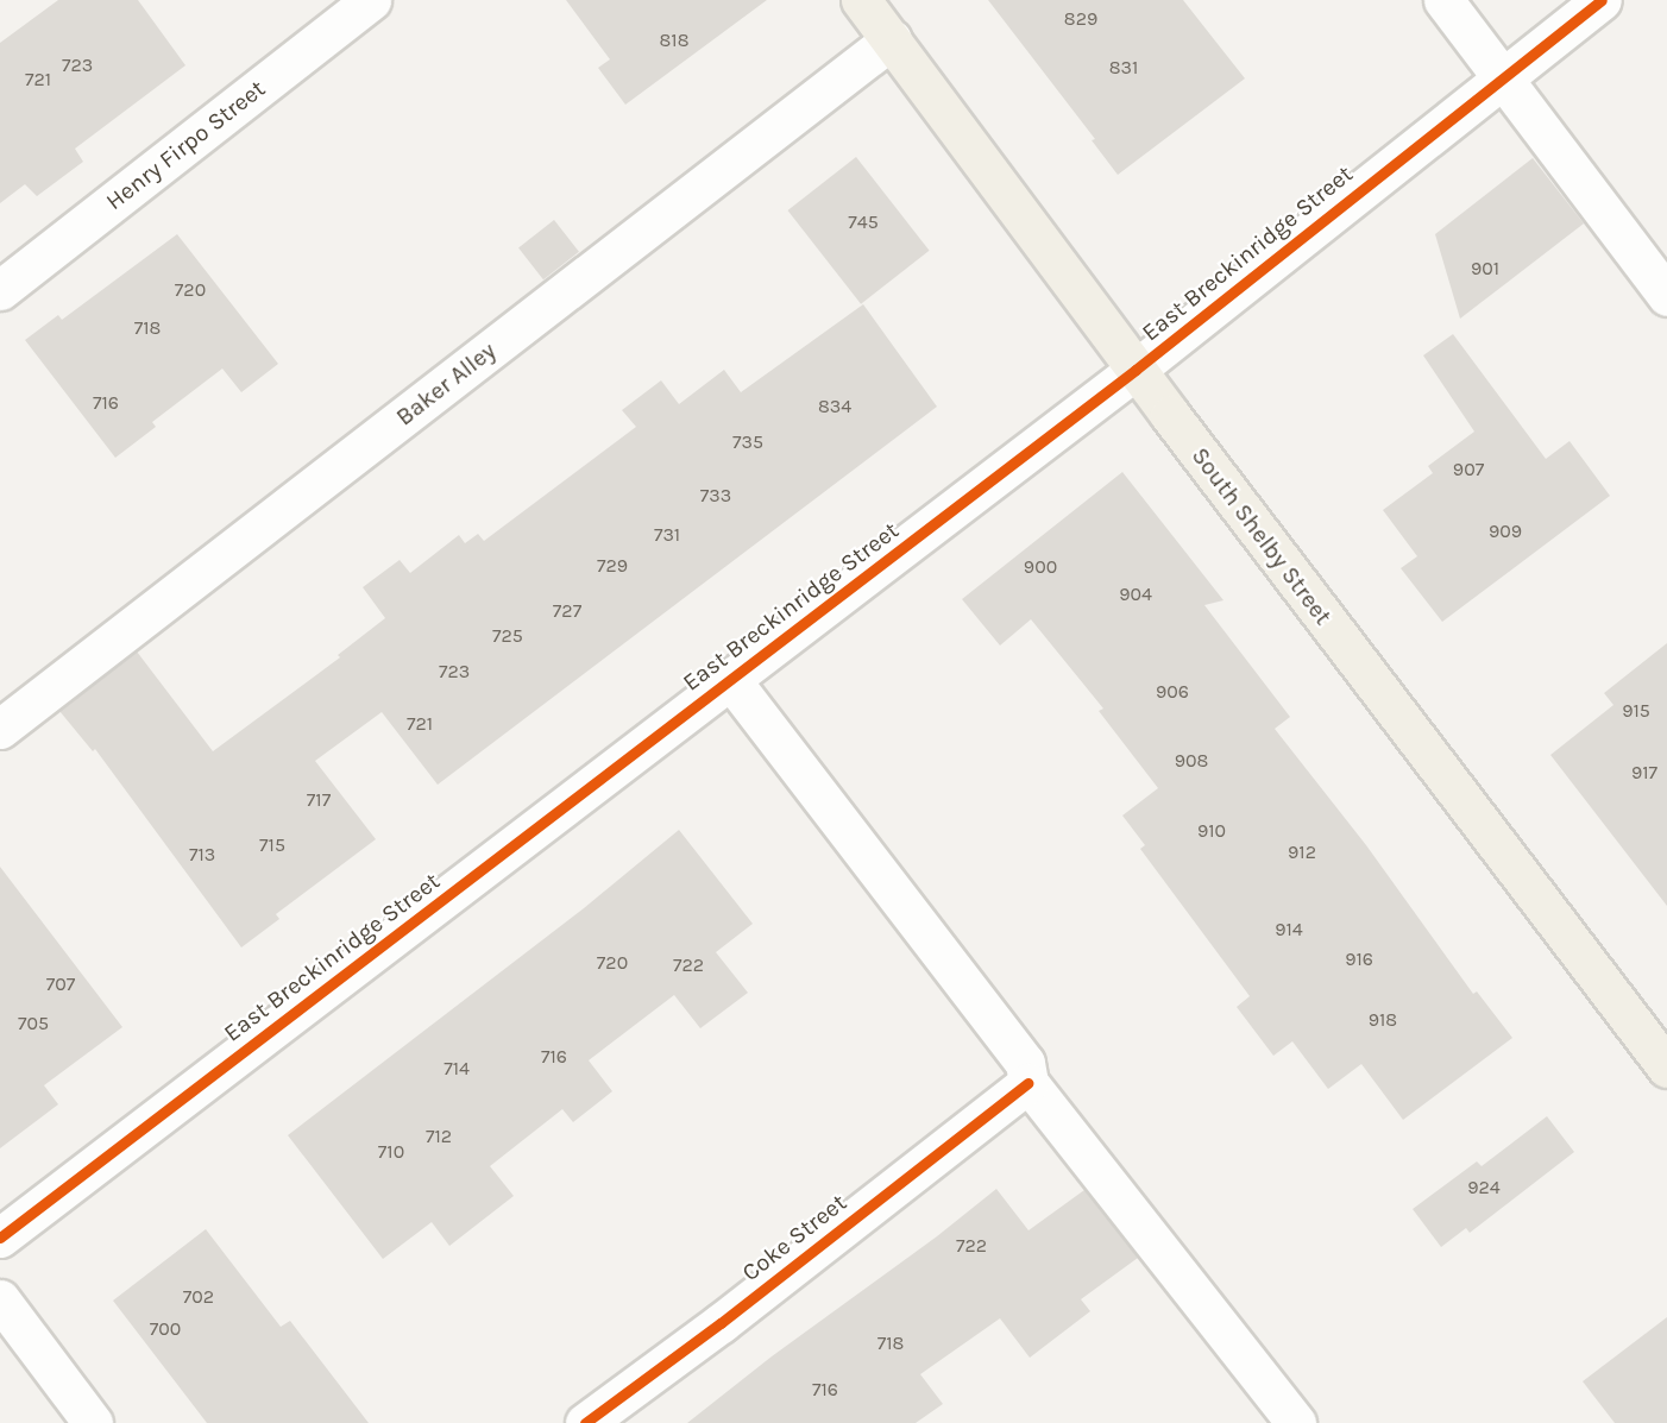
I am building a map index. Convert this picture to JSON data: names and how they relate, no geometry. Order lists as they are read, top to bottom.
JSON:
{
  "streets": {
    "main road": ["South Shelby Street"],
    "street": [
      "Henry Firpo Street",
      "East Breckinridge Street",
      "Baker Alley",
      "Coke Street"
    ]
  },
  "crossings": [
    ["East Breckinridge Street", "South Shelby Street"],
    ["Baker Alley", "South Shelby Street"]
  ],
  "house_numbers": [
    "829",
    "818",
    "723",
    "831",
    "721",
    "745",
    "901",
    "720",
    "718",
    "716",
    "834",
    "735",
    "907",
    "733",
    "909",
    "731",
    "729",
    "900",
    "904",
    "727",
    "725",
    "723",
    "906",
    "915",
    "721",
    "908",
    "917",
    "717",
    "910",
    "715",
    "912",
    "713",
    "914",
    "916",
    "720",
    "722",
    "707",
    "918",
    "705",
    "716",
    "714",
    "712",
    "710",
    "924",
    "722",
    "702",
    "700",
    "718",
    "716"
  ]
}
